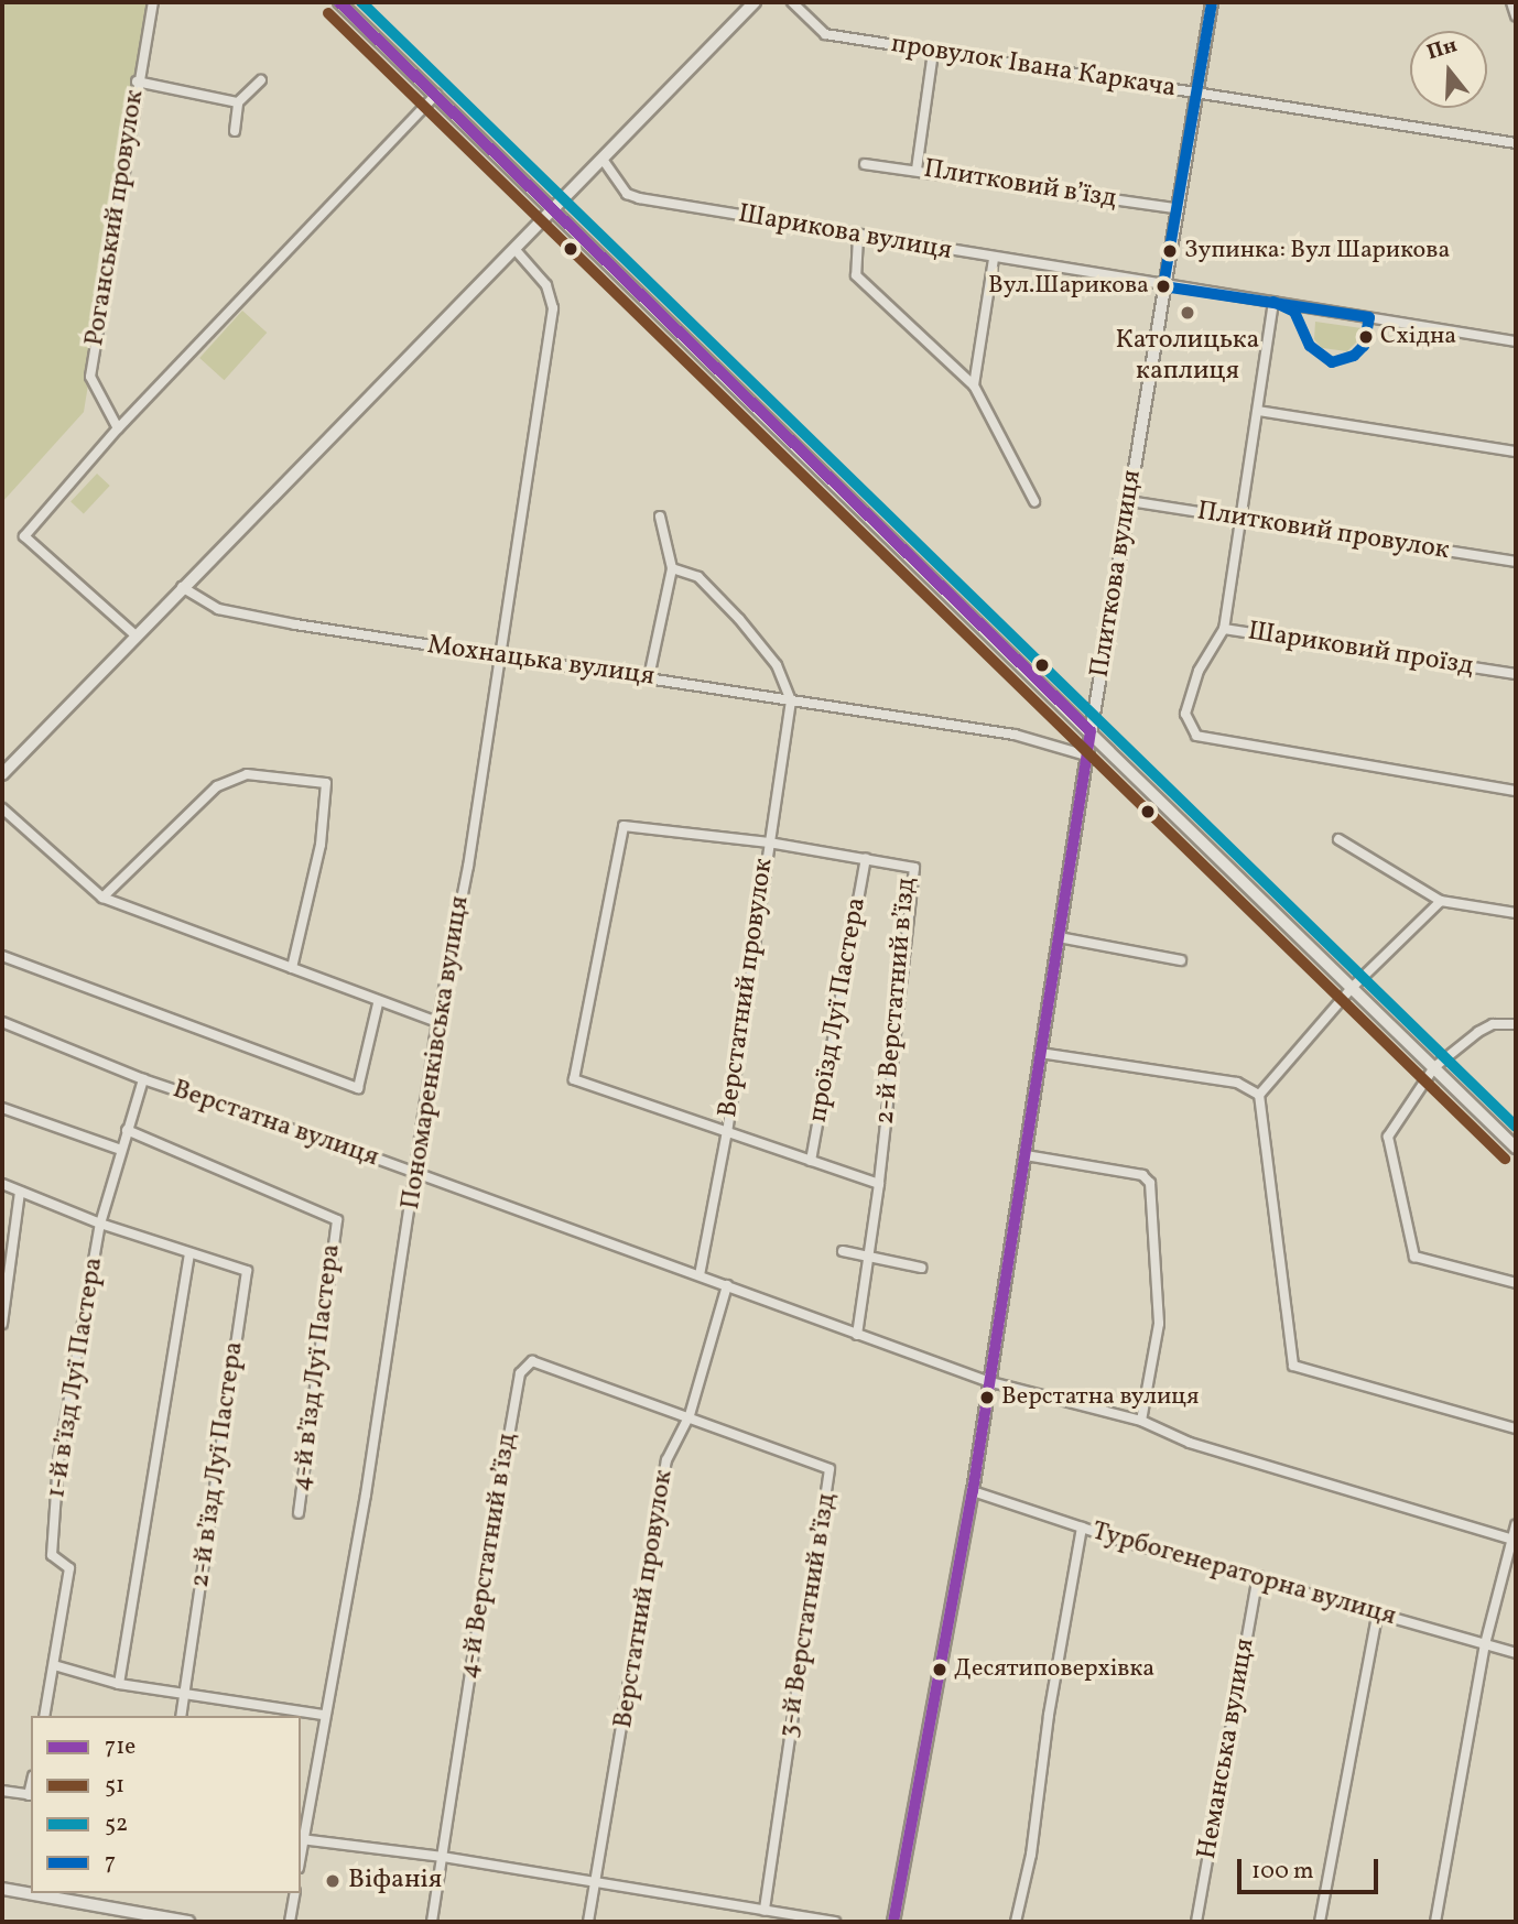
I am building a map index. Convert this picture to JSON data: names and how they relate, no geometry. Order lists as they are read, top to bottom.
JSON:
{
  "streets": {
    "street": [
      "провулок Івана Каркача",
      "Плитковий в’їзд",
      "Роганський провулок",
      "Шарикова вулиця",
      "Плитковий провулок",
      "Плиткова вулиця",
      "Шариковий проїзд",
      "Мохнацька вулиця",
      "Верстатний провулок",
      "2-й Верстатний в’їзд",
      "проїзд Луї Пастера",
      "Пономаренківська вулиця",
      "Верстатна вулиця",
      "4-й в’їзд Луї Пастера",
      "1-й в’їзд Луї Пастера",
      "2-й в’їзд Луї Пастера",
      "4-й Верстатний в’їзд",
      "Турбогенераторна вулиця",
      "3-й Верстатний в’їзд",
      "Неманська вулиця"
    ]
  },
  "crossings": [
    ["провулок Івана Каркача", "Плиткова вулиця"],
    ["Плитковий в’їзд", "Плиткова вулиця"],
    ["Шарикова вулиця", "Плиткова вулиця"],
    ["Шарикова вулиця", "Шариковий проїзд"],
    ["Плитковий провулок", "Плиткова вулиця"],
    ["Плитковий провулок", "Шариковий проїзд"],
    ["Плиткова вулиця", "Мохнацька вулиця"],
    ["Плиткова вулиця", "Верстатна вулиця"],
    ["Плиткова вулиця", "Турбогенераторна вулиця"],
    ["Мохнацька вулиця", "Верстатний провулок"],
    ["Мохнацька вулиця", "Пономаренківська вулиця"],
    ["Верстатний провулок", "2-й Верстатний в’їзд"],
    ["Верстатний провулок", "Верстатна вулиця"],
    ["Верстатний провулок", "4-й Верстатний в’їзд"],
    ["Верстатний провулок", "3-й Верстатний в’їзд"],
    ["2-й Верстатний в’їзд", "проїзд Луї Пастера"],
    ["2-й Верстатний в’їзд", "Верстатна вулиця"],
    ["Пономаренківська вулиця", "Верстатна вулиця"],
    ["Верстатна вулиця", "1-й в’їзд Луї Пастера"],
    ["4-й в’їзд Луї Пастера", "1-й в’їзд Луї Пастера"],
    ["1-й в’їзд Луї Пастера", "2-й в’їзд Луї Пастера"],
    ["4-й Верстатний в’їзд", "3-й Верстатний в’їзд"],
    ["Турбогенераторна вулиця", "Неманська вулиця"]
  ],
  "places": [
    "Зупинка: Вул Шарикова",
    "Вул.Шарикова",
    "Католицька каплиця",
    "Східна",
    "Верстатна вулиця",
    "Десятиповерхівка",
    "Віфанія"
  ],
  "lines": [
    "transit line 71е",
    "transit line 52",
    "transit line 7",
    "transit line 51"
  ],
  "legend": [
    "71е",
    "51",
    "52",
    "7"
  ],
  "scale_bar": "100 m",
  "north": "top"
}
